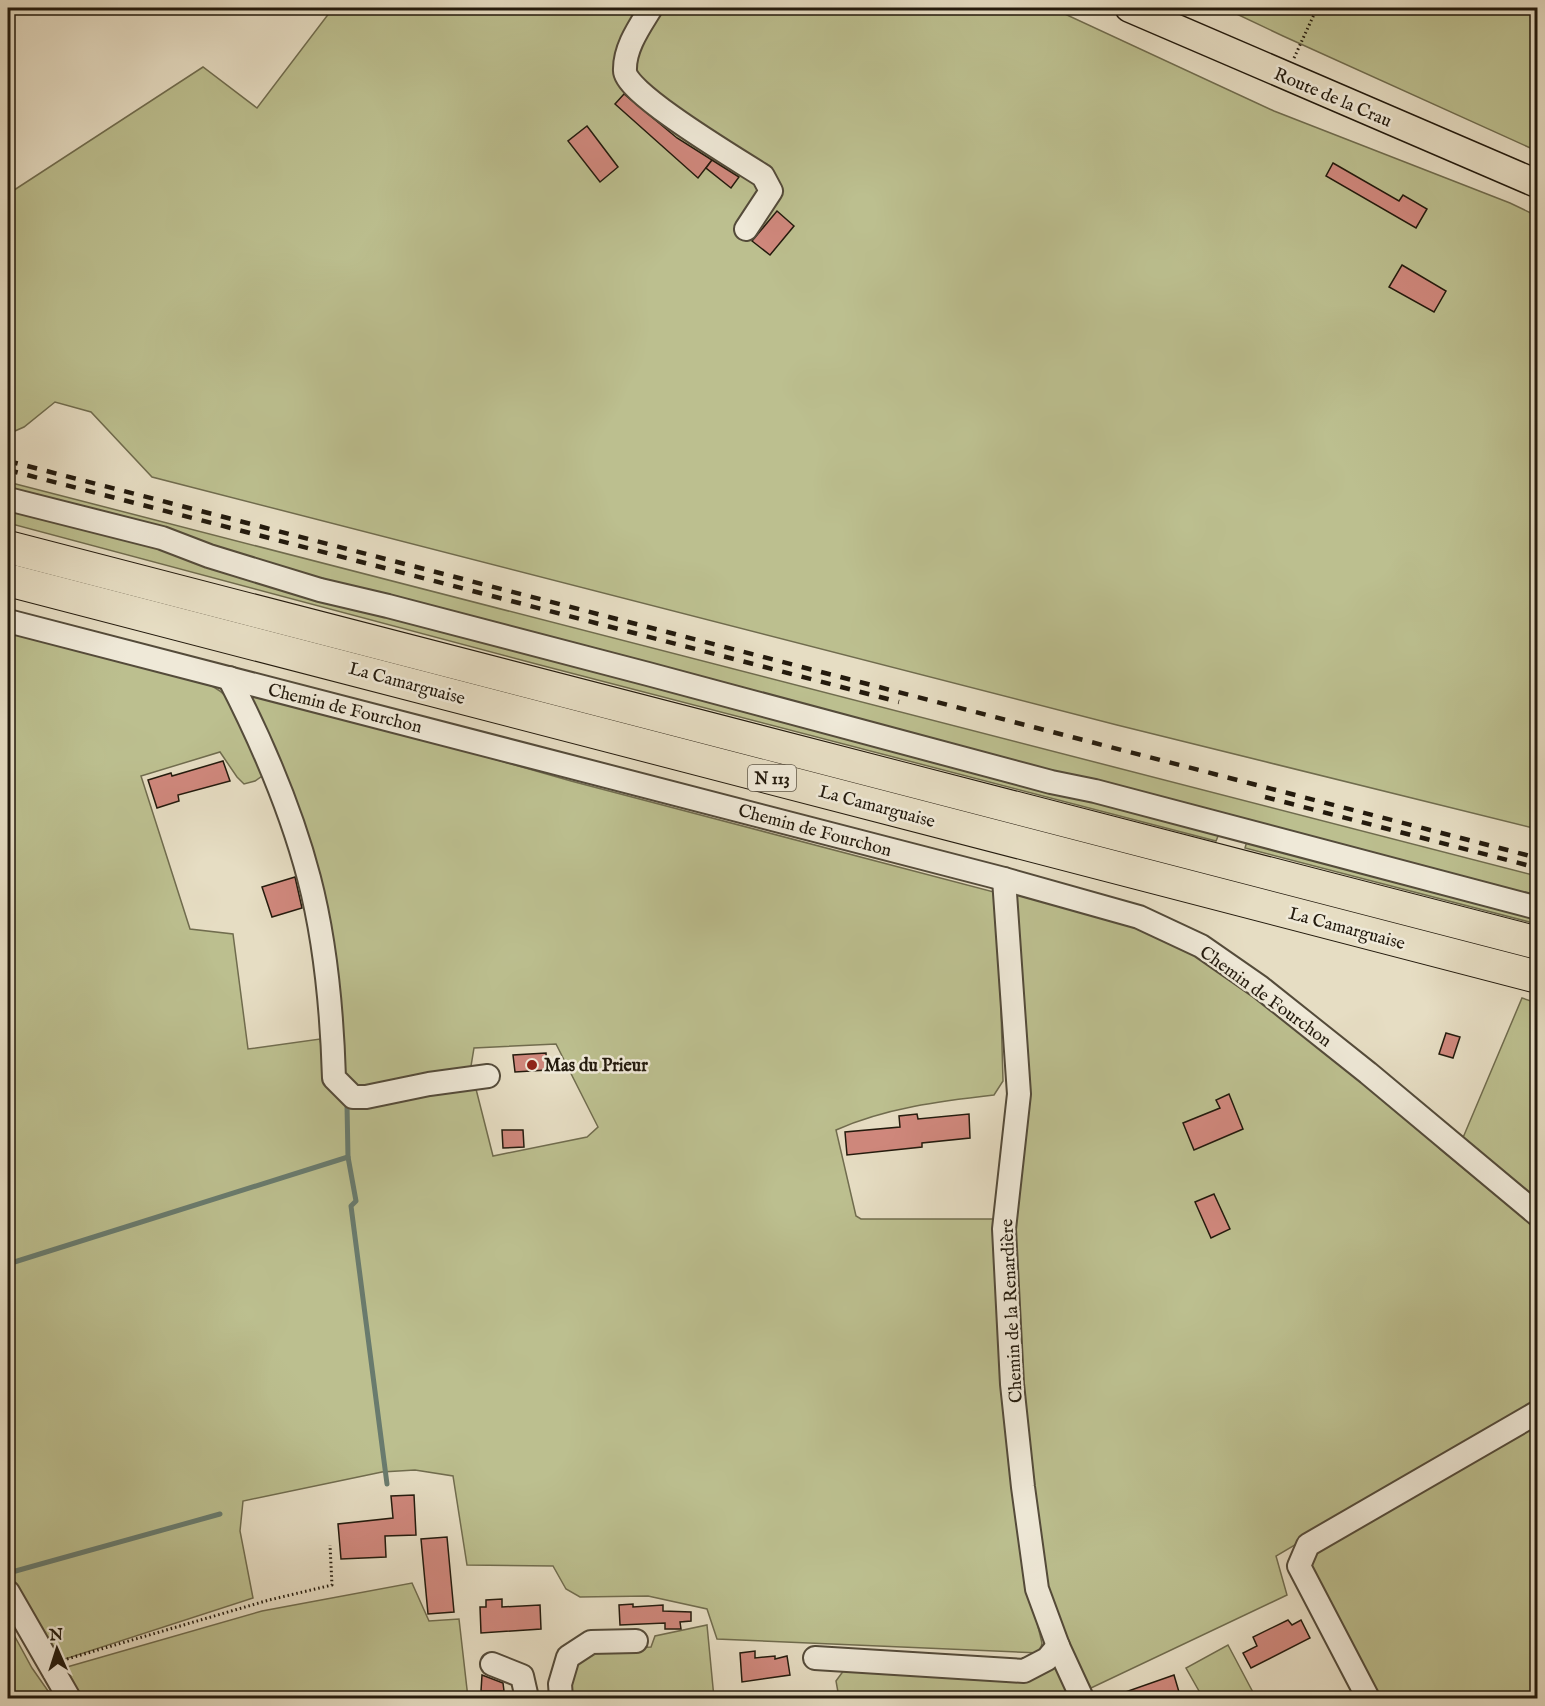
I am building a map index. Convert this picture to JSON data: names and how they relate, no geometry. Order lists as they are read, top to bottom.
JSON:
{
  "streets": {
    "highway": ["La Camarguaise", "N 113"],
    "main road": ["Route de la Crau"],
    "street": ["Chemin de Fourchon", "Chemin de la Renardière"]
  },
  "crossings": [
    ["Chemin de Fourchon", "Chemin de la Renardière"]
  ],
  "places": ["Mas du Prieur"],
  "north": "top"
}
